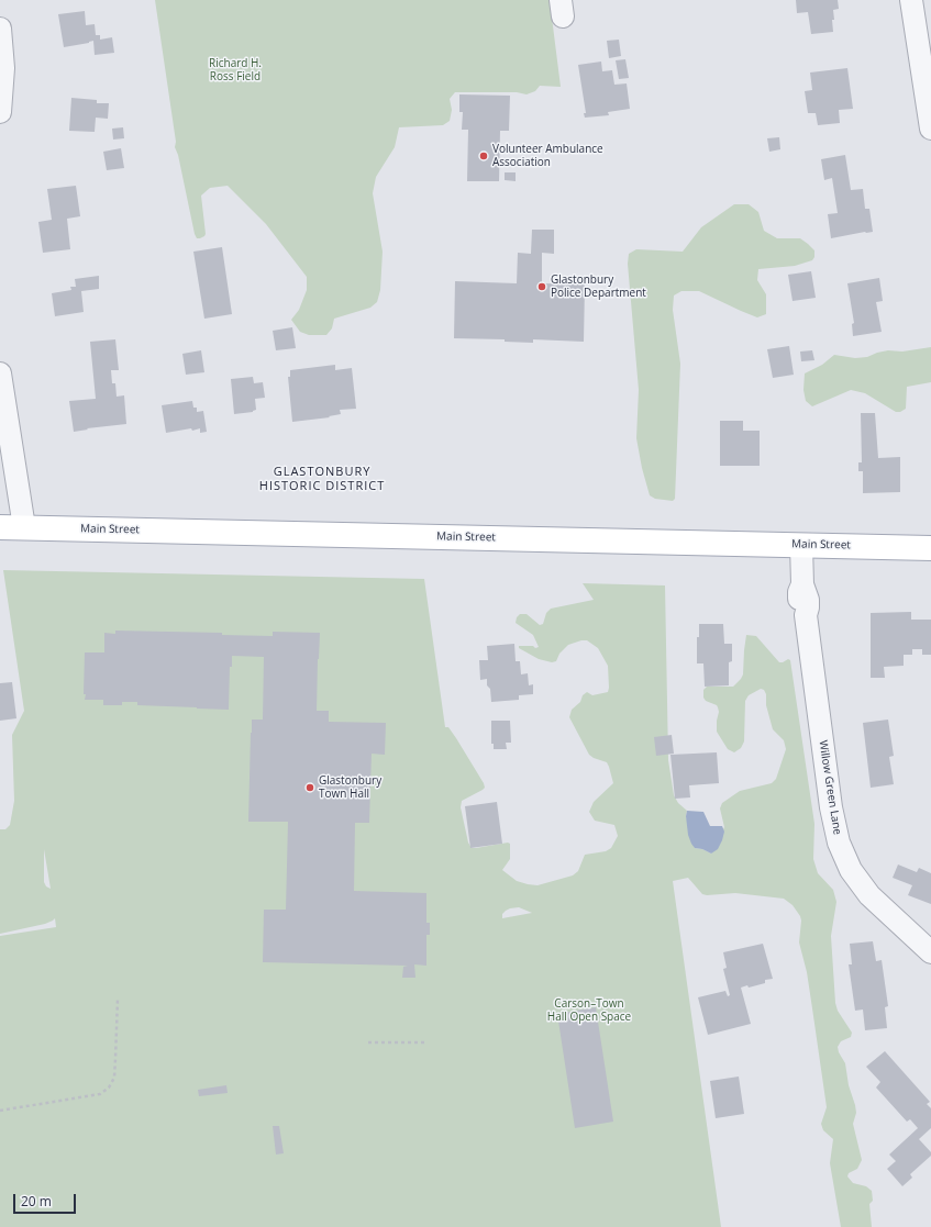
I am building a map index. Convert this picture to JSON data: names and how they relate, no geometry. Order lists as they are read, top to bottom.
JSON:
{
  "streets": {
    "main road": ["Main Street"],
    "street": ["Willow Green Lane"]
  },
  "crossings": [
    ["Main Street", "Willow Green Lane"]
  ],
  "districts": ["GLASTONBURY HISTORIC DISTRICT"],
  "parks": ["Richard H. Ross Field", "Carson–Town Hall Open Space"],
  "places": ["Volunteer Ambulance Association", "Glastonbury Police Department", "Glastonbury Town Hall"],
  "scale_bar": "20 m"
}
